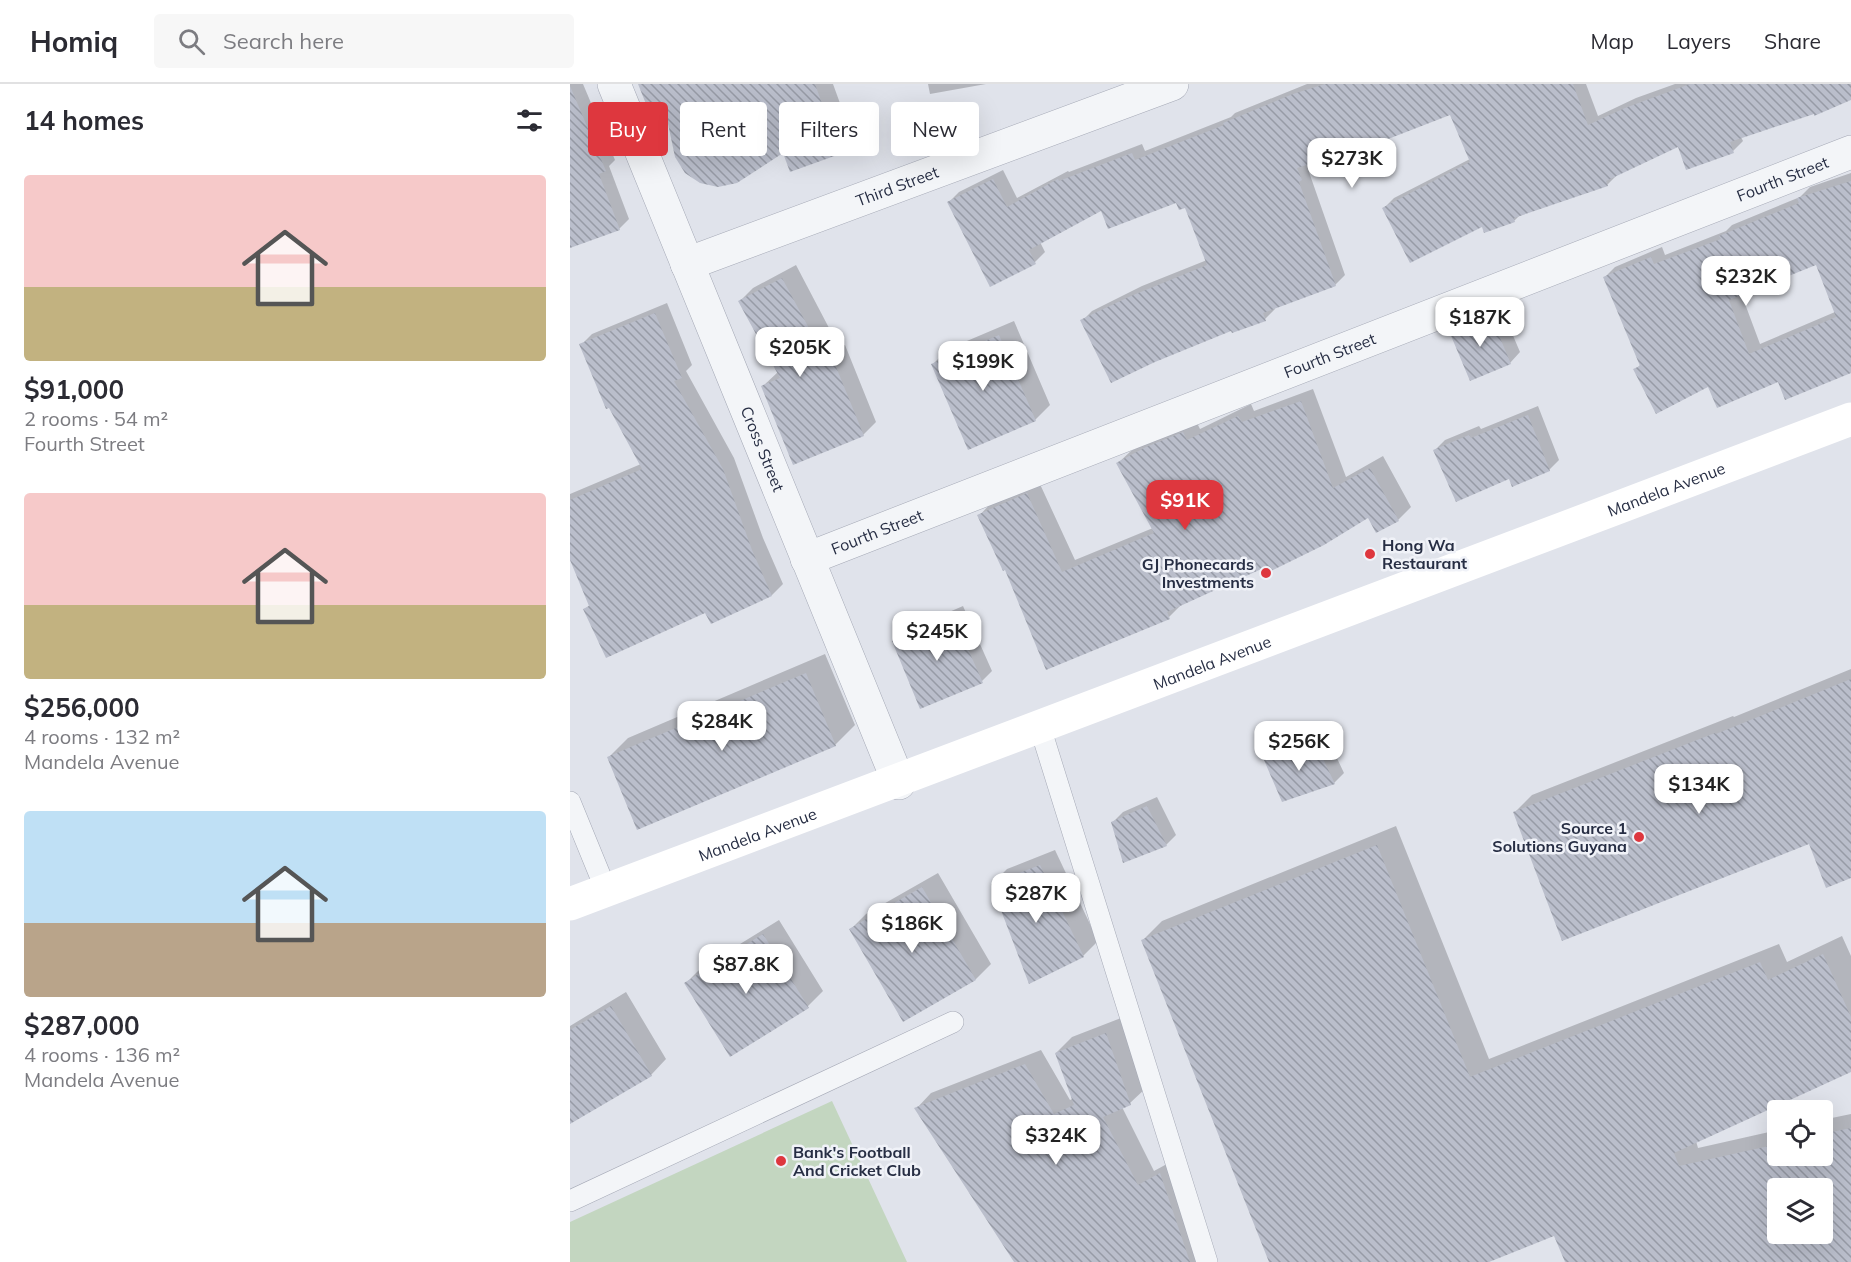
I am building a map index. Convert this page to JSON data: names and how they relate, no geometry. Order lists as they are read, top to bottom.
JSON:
{
  "streets": {
    "main road": ["Mandela Avenue"],
    "street": ["Fourth Street", "Third Street", "Cross Street"]
  },
  "crossings": [
    ["Fourth Street", "Cross Street"],
    ["Third Street", "Cross Street"],
    ["Cross Street", "Mandela Avenue"]
  ],
  "places": [
    "Hong Wa Restaurant",
    "GJ Phonecards Investments",
    "Source 1 Solutions Guyana",
    "Bank's Football And Cricket Club"
  ],
  "page": {
    "header": "Homiq",
    "search": "Search here",
    "nav": ["Map", "Layers", "Share"],
    "heading": "14 homes",
    "chip": [
      "Buy",
      "Rent",
      "Filters",
      "New"
    ],
    "price": [
      "$273K",
      "$232K",
      "$187K",
      "$205K",
      "$199K",
      "$91K",
      "$245K",
      "$284K",
      "$256K",
      "$134K",
      "$287K",
      "$186K",
      "$87.8K",
      "$324K"
    ],
    "list": [
      {
        "name": "$91,000",
        "note": "2 rooms · 54 m² · Fourth Street"
      },
      {
        "name": "$256,000",
        "note": "4 rooms · 132 m² · Mandela Avenue"
      },
      {
        "name": "$287,000",
        "note": "4 rooms · 136 m² · Mandela Avenue"
      }
    ]
  }
}
